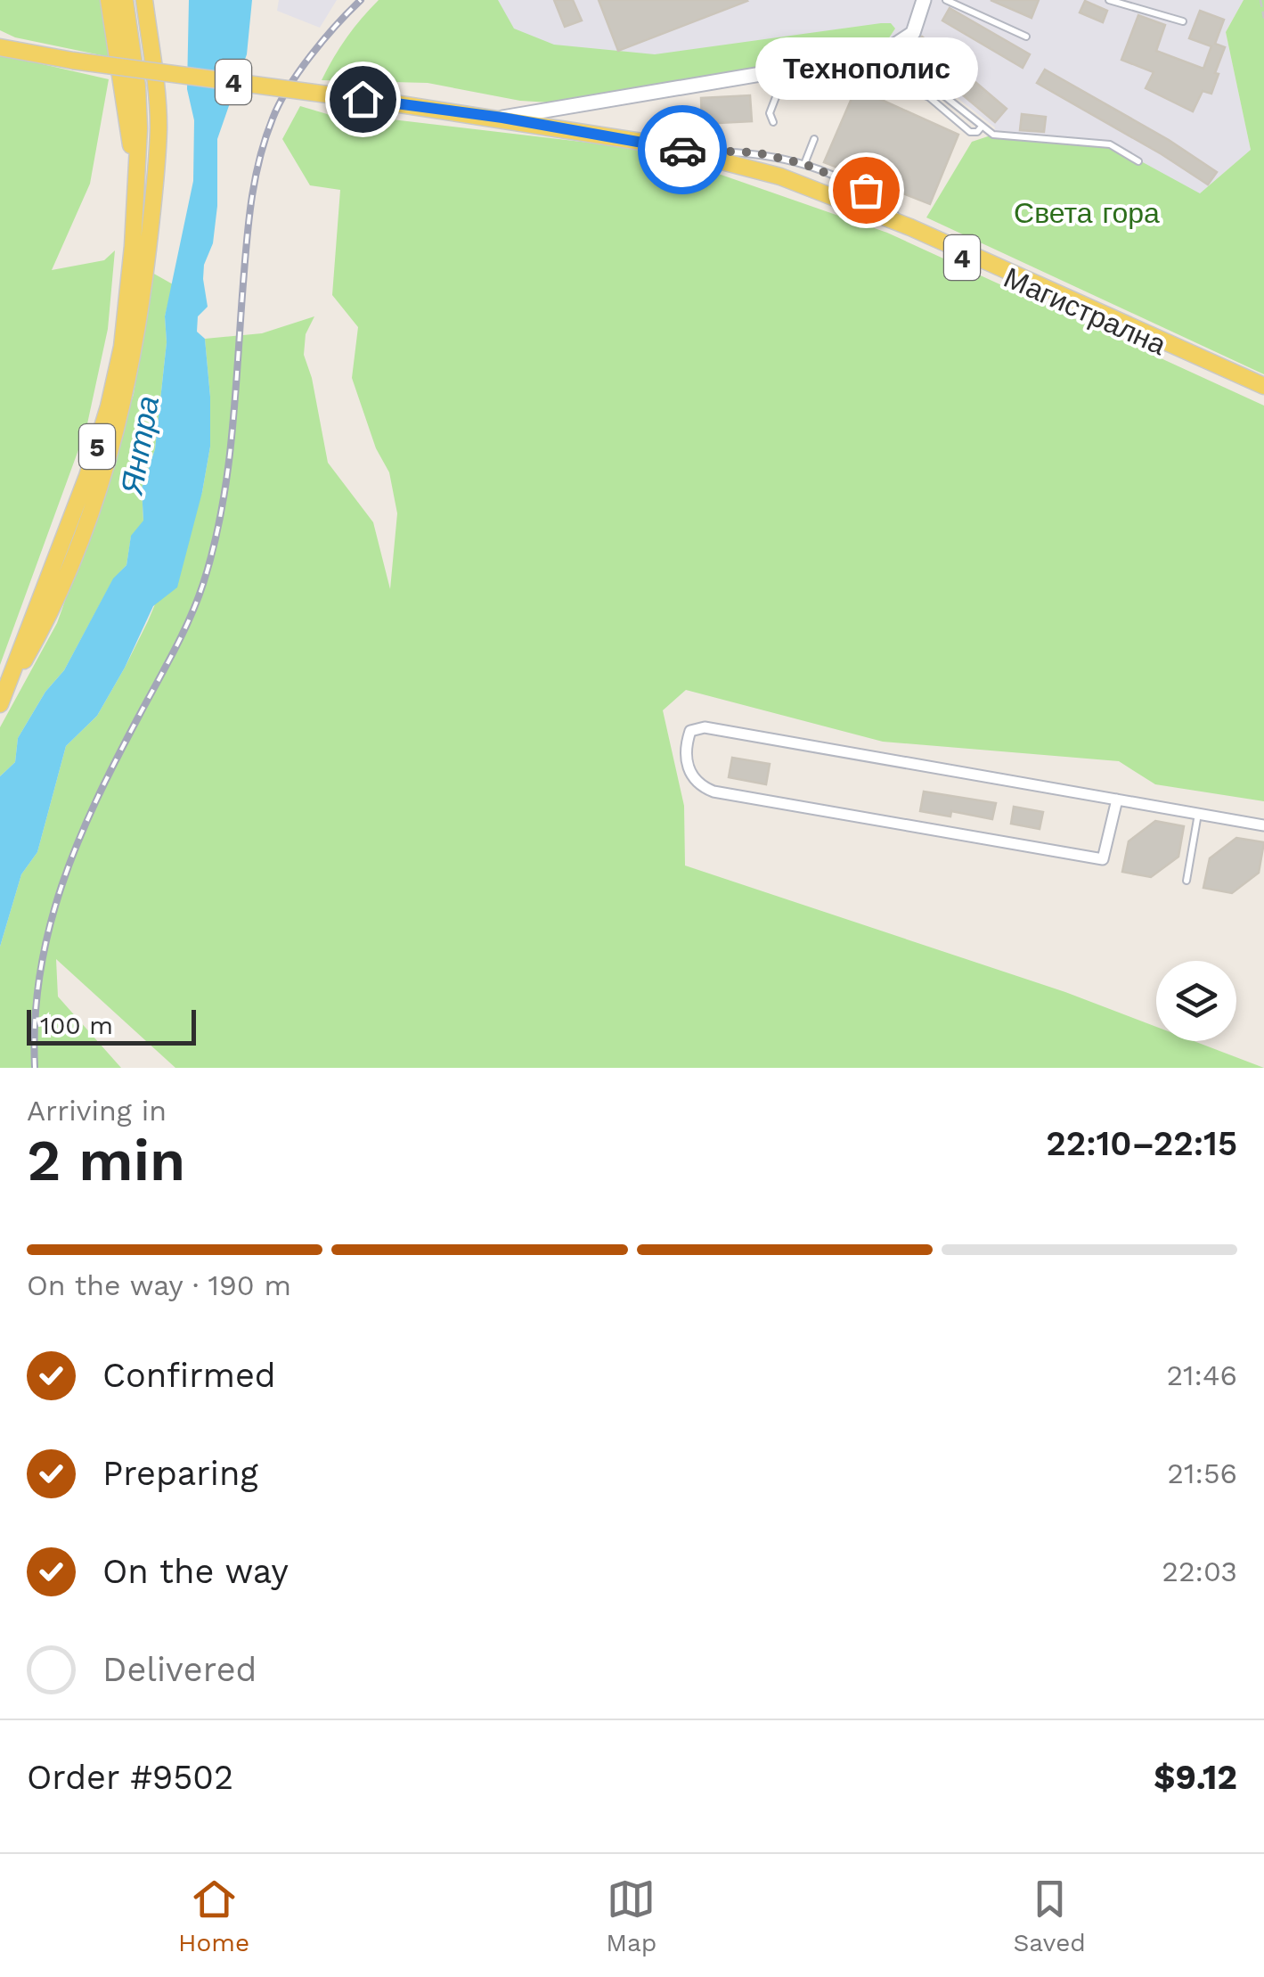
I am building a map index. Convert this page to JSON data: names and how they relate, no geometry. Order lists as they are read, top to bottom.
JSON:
{
  "streets": {
    "main road": ["4", "Магистрална", "5"]
  },
  "water": ["Янтра"],
  "parks": ["Света гора"],
  "places": ["Технополис"],
  "scale_bar": "100 m",
  "page": {
    "bubble": "Технополис",
    "scale": "100 m",
    "heading": ["2 min", "Arriving in", "22:10–22:15"],
    "panel": ["Order #9502", "$9.12"],
    "bar": "On the way · 190 m",
    "list": [
      ["Confirmed", "21:46"],
      ["Preparing", "21:56"],
      ["On the way", "22:03"],
      "Delivered"
    ],
    "tabs": ["Home", "Map", "Saved"]
  }
}
